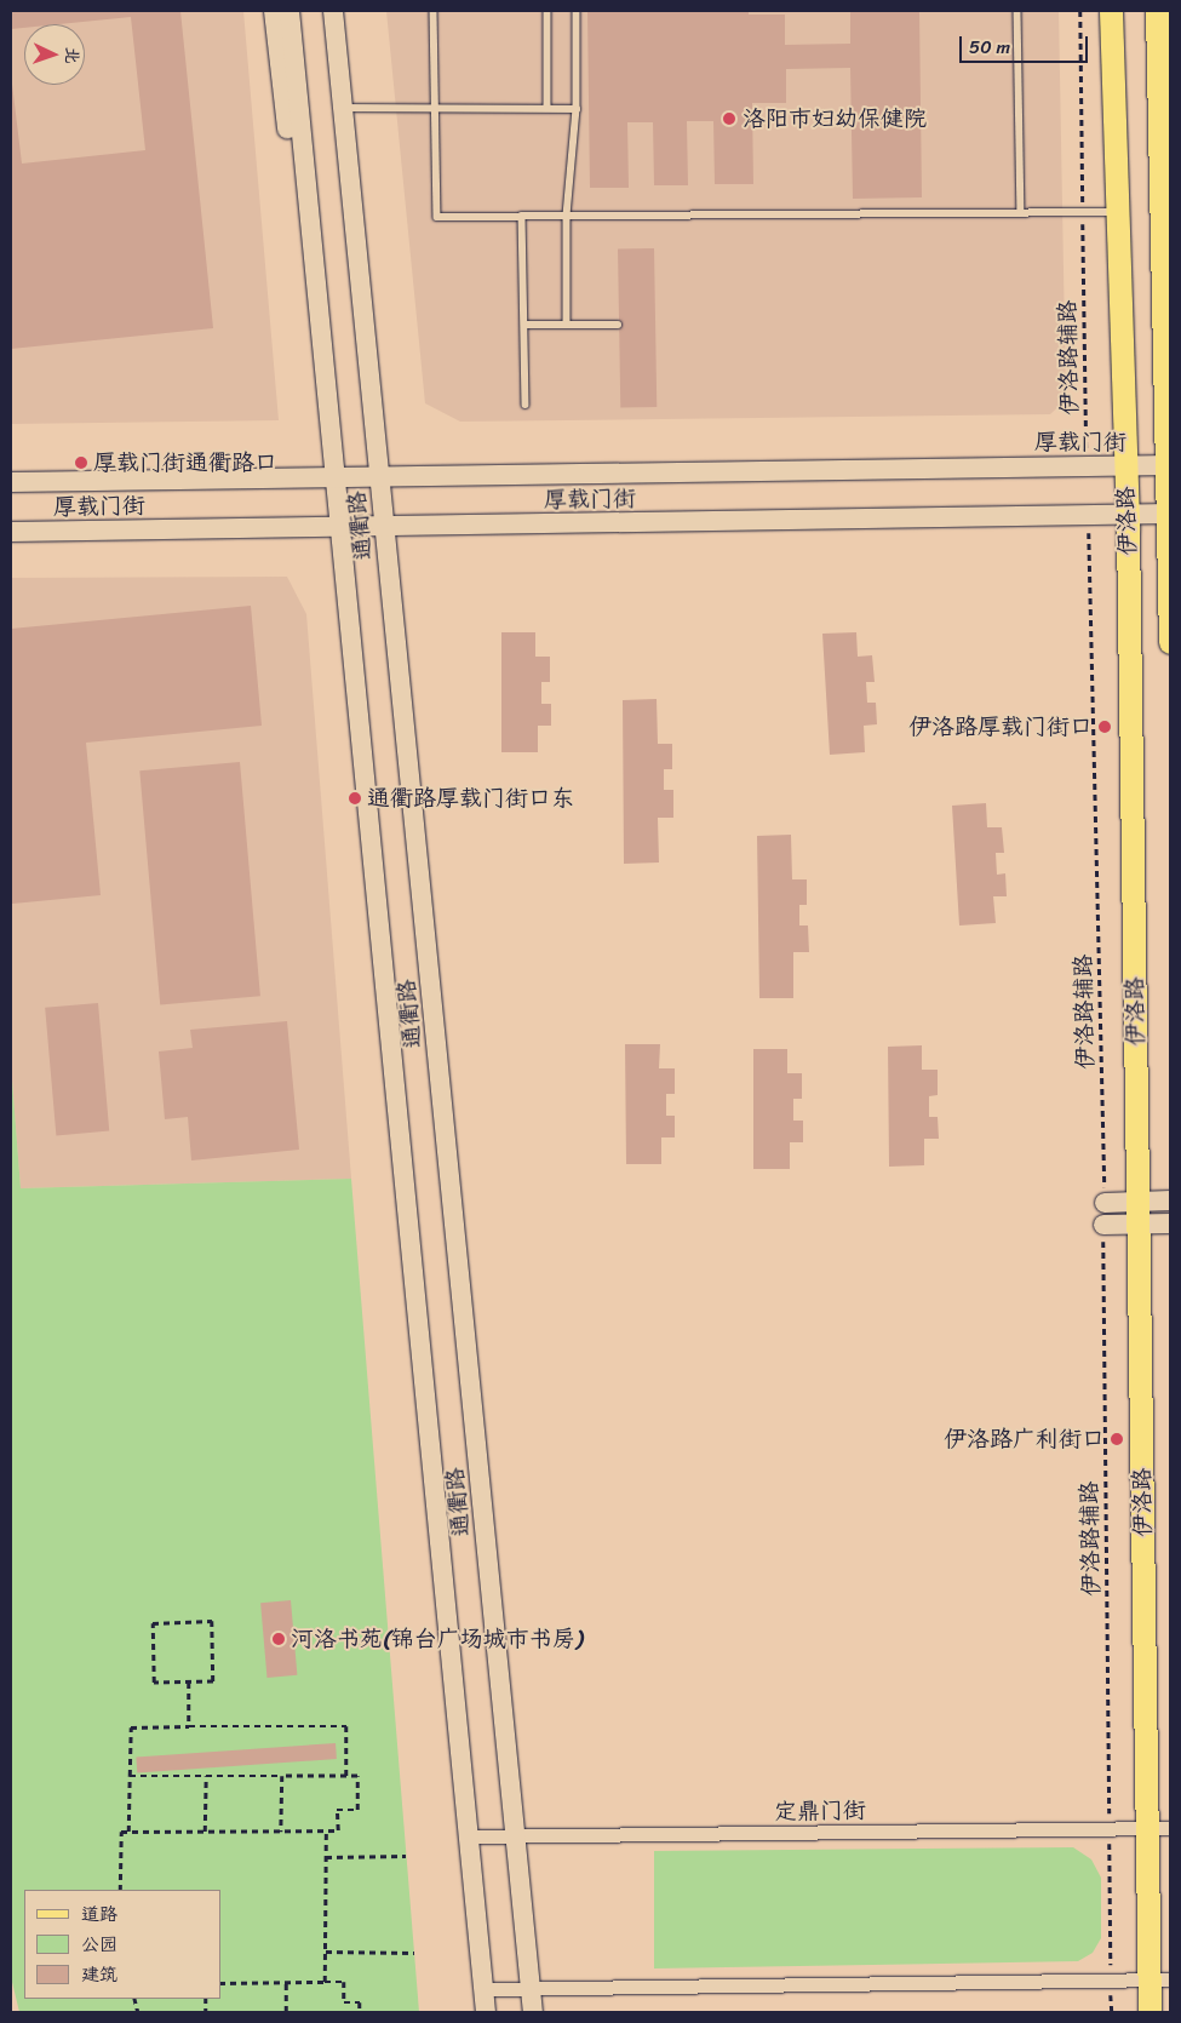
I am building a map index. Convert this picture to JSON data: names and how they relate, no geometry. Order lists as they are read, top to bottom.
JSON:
{
  "streets": {
    "main road": ["伊洛路"],
    "street": ["厚载门街", "通衢路", "定鼎门街"],
    "path": ["伊洛路辅路"]
  },
  "crossings": [
    ["伊洛路辅路", "厚载门街"],
    ["伊洛路辅路", "定鼎门街"],
    ["厚载门街", "伊洛路"],
    ["厚载门街", "通衢路"],
    ["伊洛路", "定鼎门街"],
    ["通衢路", "定鼎门街"]
  ],
  "places": [
    "洛阳市妇幼保健院",
    "厚载门街通衢路口",
    "伊洛路厚载门街口",
    "通衢路厚载门街口东",
    "伊洛路广利街口",
    "河洛书苑(锦台广场城市书房)"
  ],
  "legend": ["道路", "公园", "建筑"],
  "scale_bar": "50 m",
  "north": "right"
}
